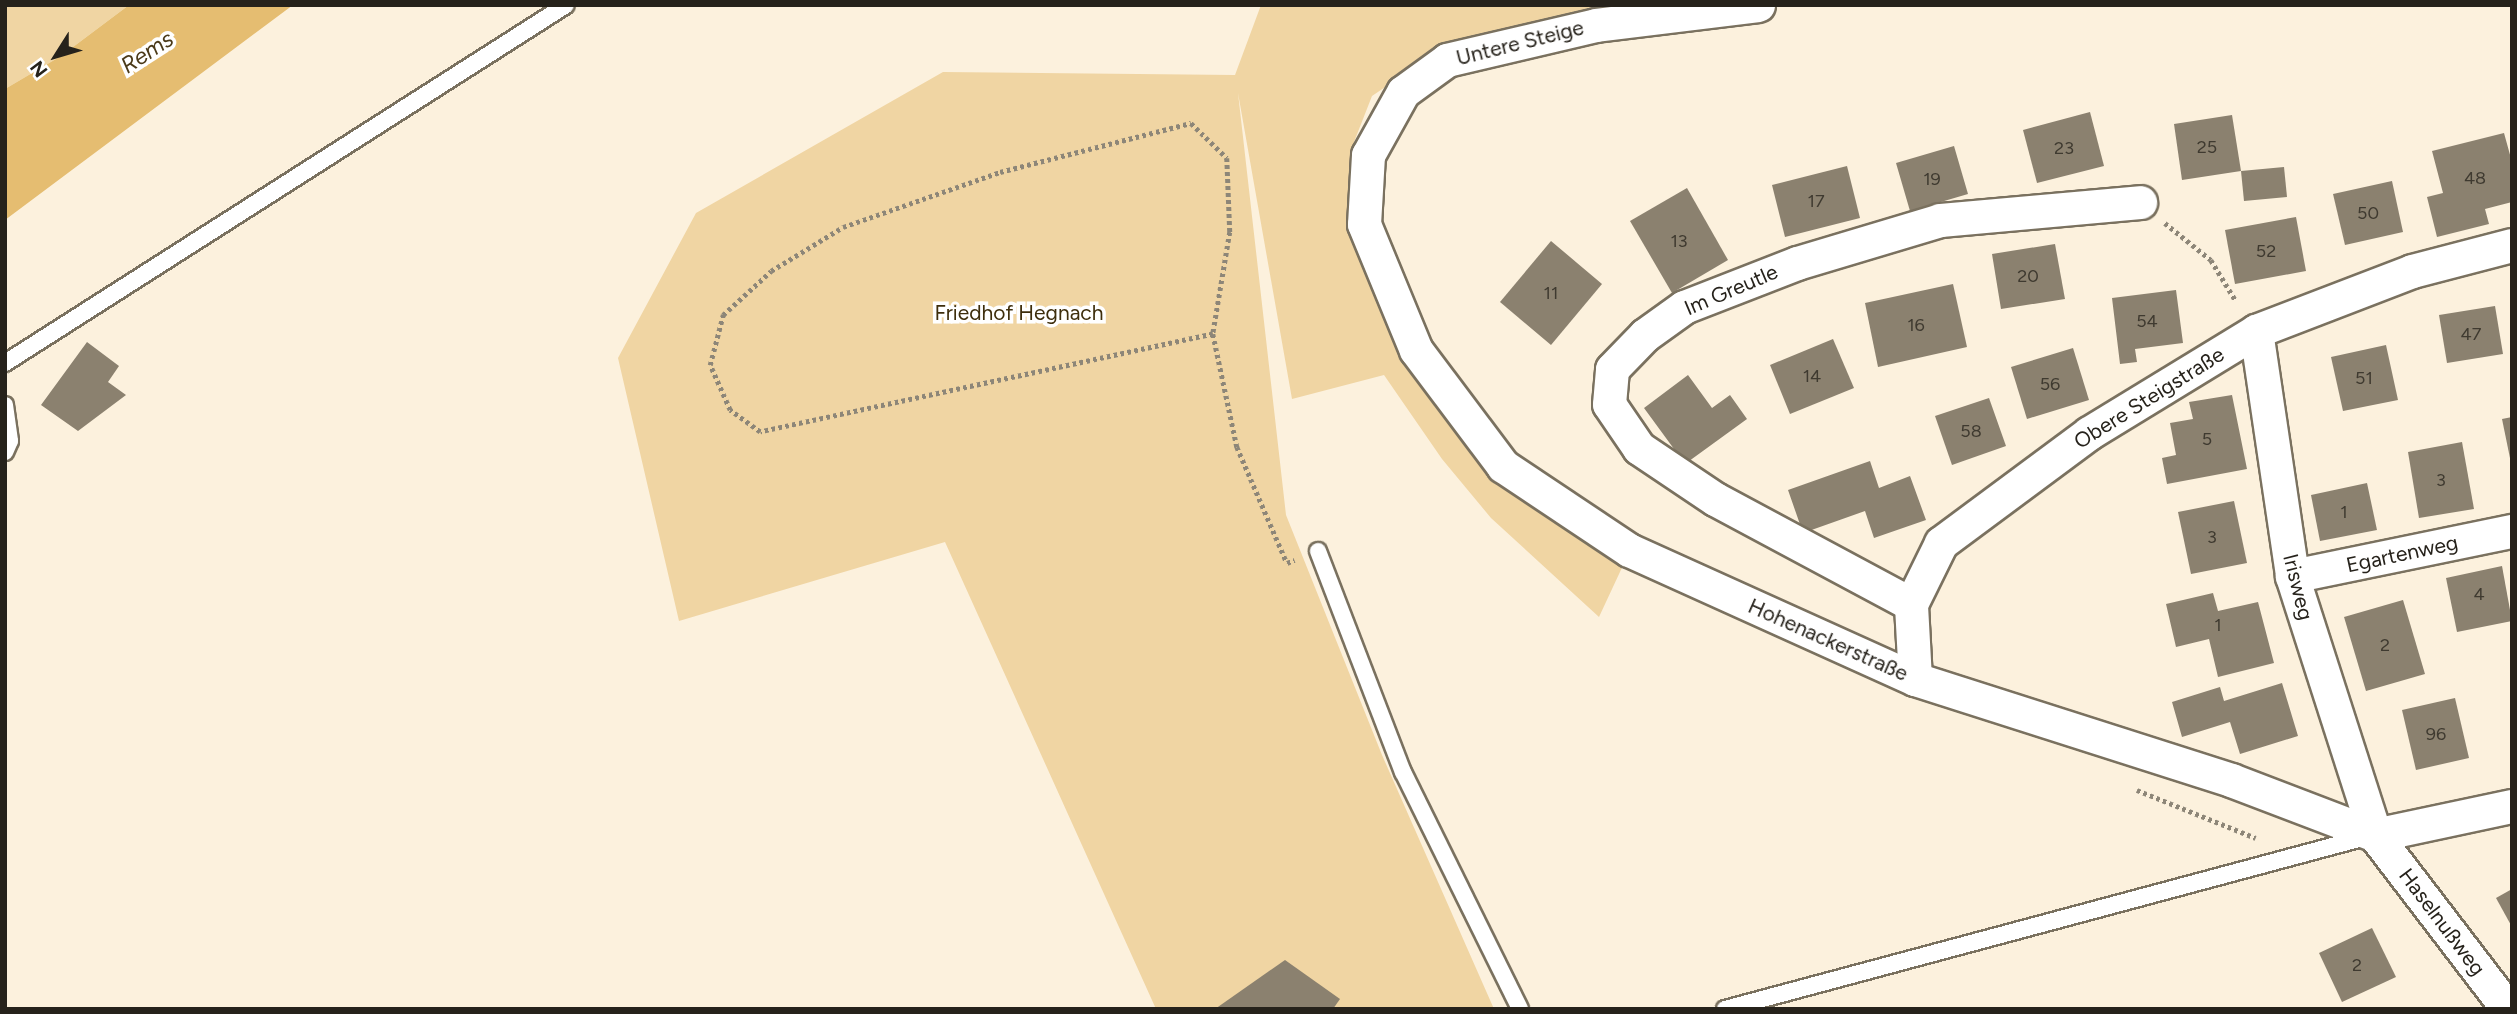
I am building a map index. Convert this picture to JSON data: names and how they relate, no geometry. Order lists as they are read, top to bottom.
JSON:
{
  "streets": {
    "street": [
      "Untere Steige",
      "Im Greutle",
      "Obere Steigstraße",
      "Egartenweg",
      "Irisweg",
      "Hohenackerstraße",
      "Haselnußweg"
    ]
  },
  "crossings": [
    ["Untere Steige", "Hohenackerstraße"],
    ["Im Greutle", "Obere Steigstraße"],
    ["Obere Steigstraße", "Irisweg"],
    ["Obere Steigstraße", "Hohenackerstraße"],
    ["Egartenweg", "Irisweg"],
    ["Irisweg", "Hohenackerstraße"],
    ["Irisweg", "Haselnußweg"],
    ["Hohenackerstraße", "Haselnußweg"]
  ],
  "water": ["Rems"],
  "parks": ["Friedhof Hegnach"],
  "house_numbers": [
    "25",
    "23",
    "48",
    "19",
    "17",
    "50",
    "13",
    "52",
    "20",
    "11",
    "54",
    "16",
    "47",
    "14",
    "51",
    "56",
    "58",
    "5",
    "3",
    "1",
    "3",
    "4",
    "1",
    "2",
    "96",
    "2"
  ],
  "north": "bottom left"
}
